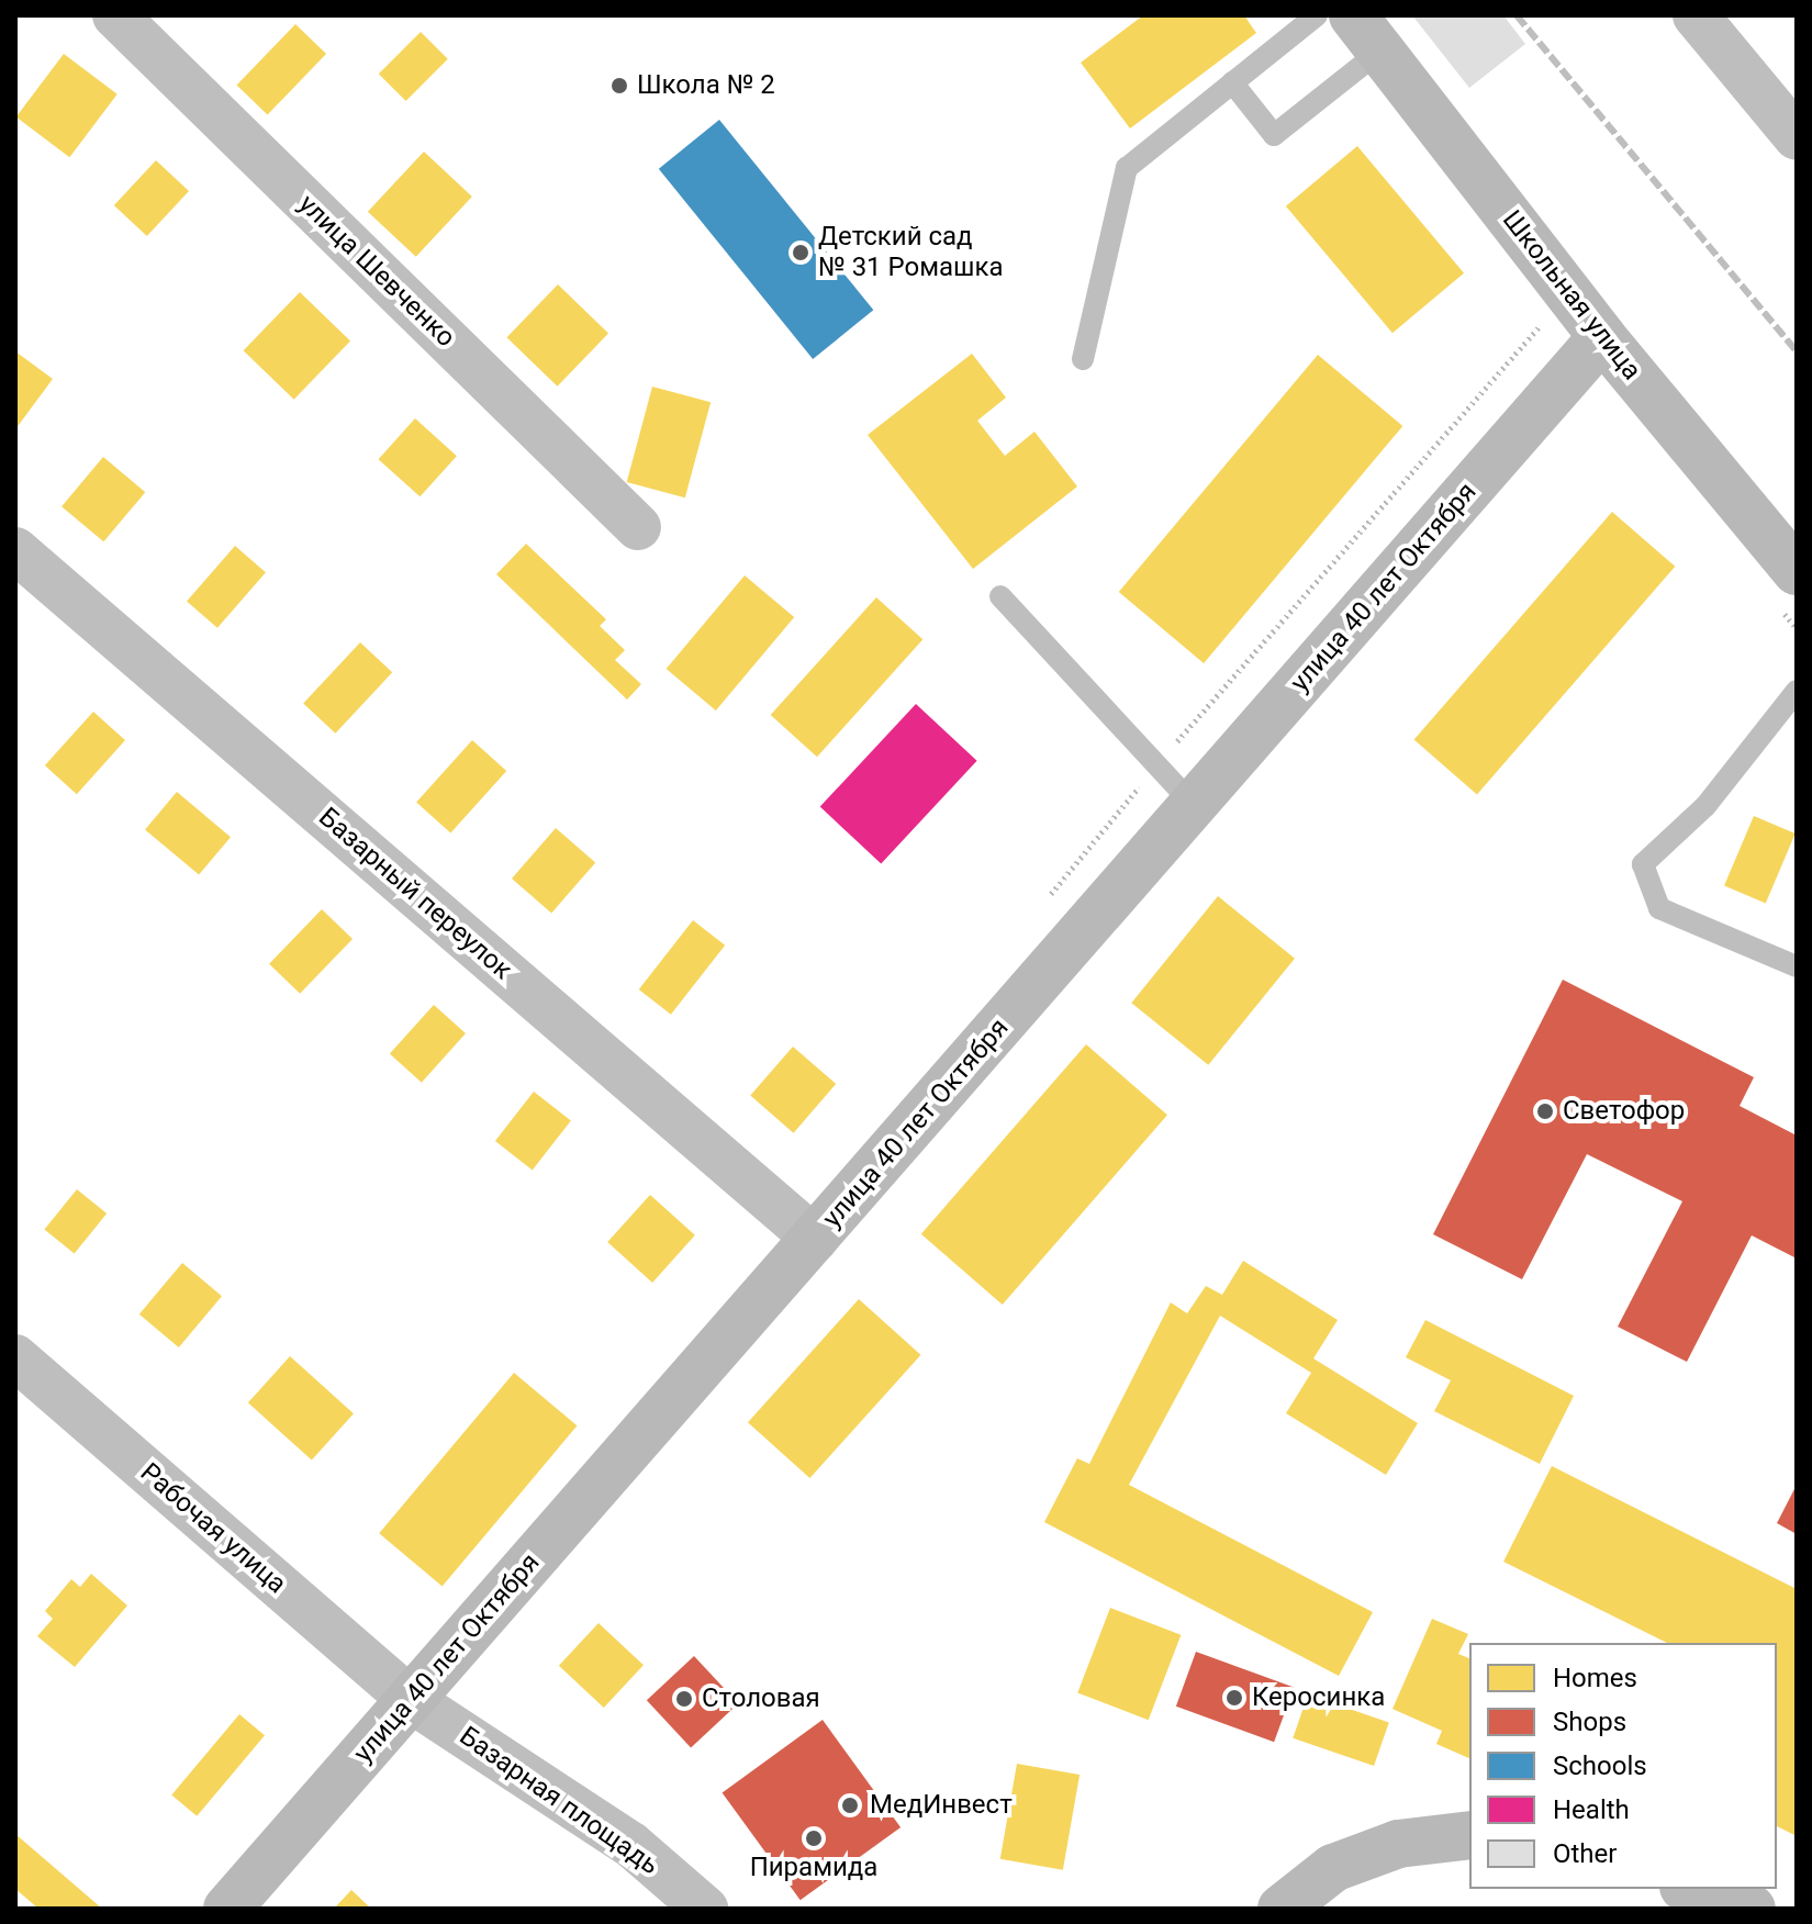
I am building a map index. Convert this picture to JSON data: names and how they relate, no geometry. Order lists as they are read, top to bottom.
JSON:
{
  "streets": {
    "street": [
      "улица Шевченко",
      "Школьная улица",
      "улица 40 лет Октября",
      "Базарный переулок",
      "Рабочая улица",
      "Базарная площадь"
    ]
  },
  "crossings": [
    ["Школьная улица", "улица 40 лет Октября"],
    ["улица 40 лет Октября", "Базарный переулок"],
    ["улица 40 лет Октября", "Рабочая улица"],
    ["улица 40 лет Октября", "Базарная площадь"],
    ["Рабочая улица", "Базарная площадь"]
  ],
  "places": [
    "Школа № 2",
    "Детский сад № 31 Ромашка",
    "Светофор",
    "Керосинка",
    "Столовая",
    "МедИнвест",
    "Пирамида"
  ],
  "legend": [
    "Homes",
    "Shops",
    "Schools",
    "Health",
    "Other"
  ]
}
